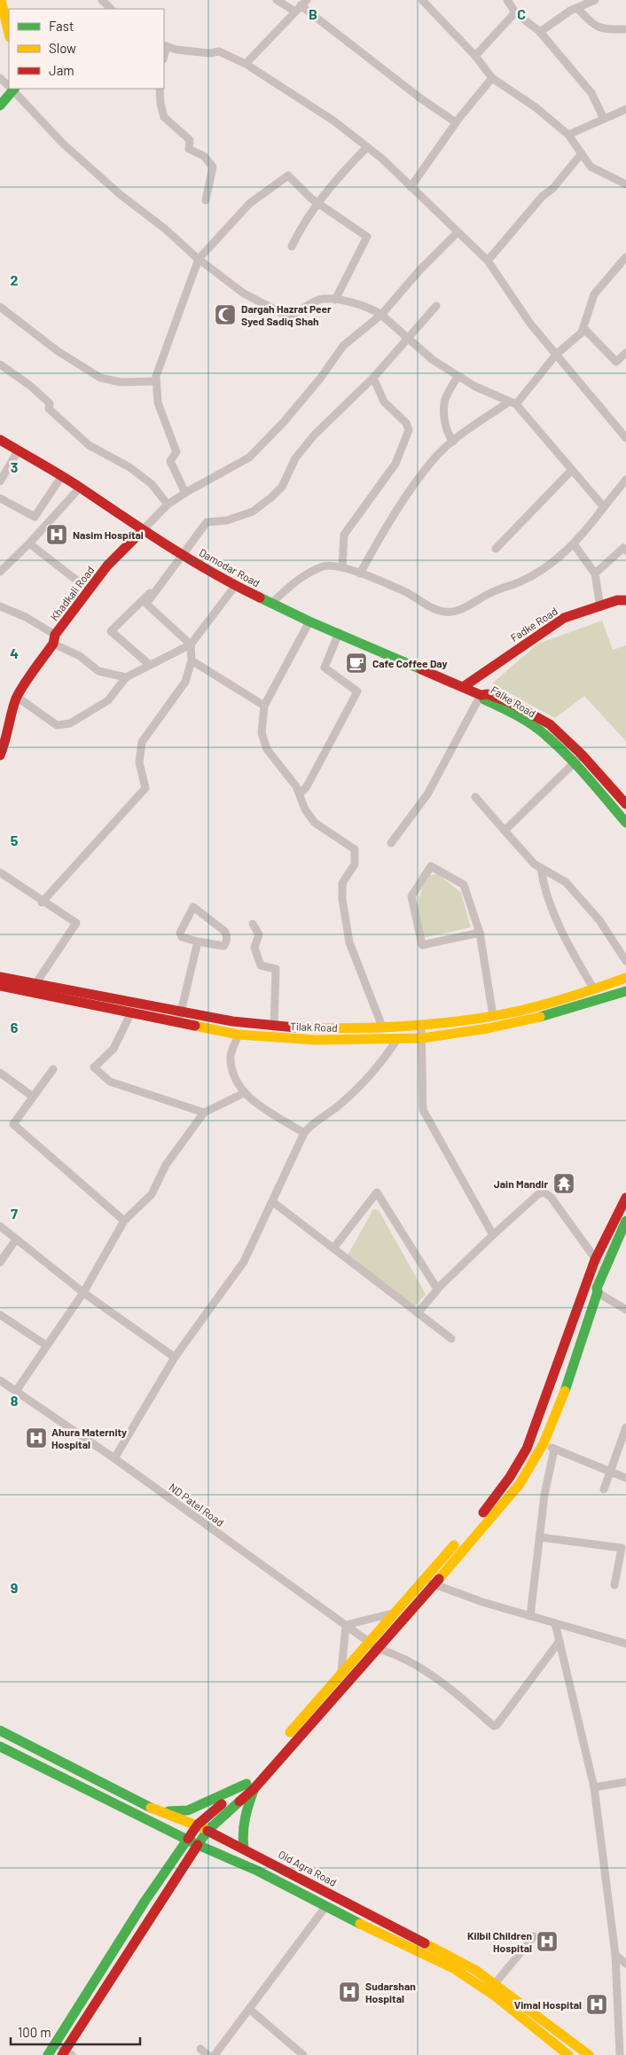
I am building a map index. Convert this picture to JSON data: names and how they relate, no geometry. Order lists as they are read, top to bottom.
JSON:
{
  "streets": {
    "main road": [
      "Damodar Road",
      "Khadkali Road",
      "Fadke Road",
      "Falke Road",
      "Tilak Road",
      "Old Agra Road"
    ],
    "street": ["ND Patel Road"]
  },
  "crossings": [
    ["Damodar Road", "Khadkali Road"],
    ["Damodar Road", "Fadke Road"],
    ["Damodar Road", "Falke Road"]
  ],
  "places": {
    "mosque": ["Dargah Hazrat Peer Syed Sadiq Shah"],
    "hospital": [
      "Nasim Hospital",
      "Ahura Maternity Hospital",
      "Kilbil Children Hospital",
      "Sudarshan Hospital",
      "Vimal Hospital"
    ],
    "cafe": ["Cafe Coffee Day"],
    "temple": ["Jain Mandir"]
  },
  "legend": ["Fast", "Slow", "Jam"],
  "scale_bar": "100 m",
  "grid": {
    "columns": ["B", "C"],
    "rows": [
      "2",
      "3",
      "4",
      "5",
      "6",
      "7",
      "8",
      "9"
    ]
  }
}
